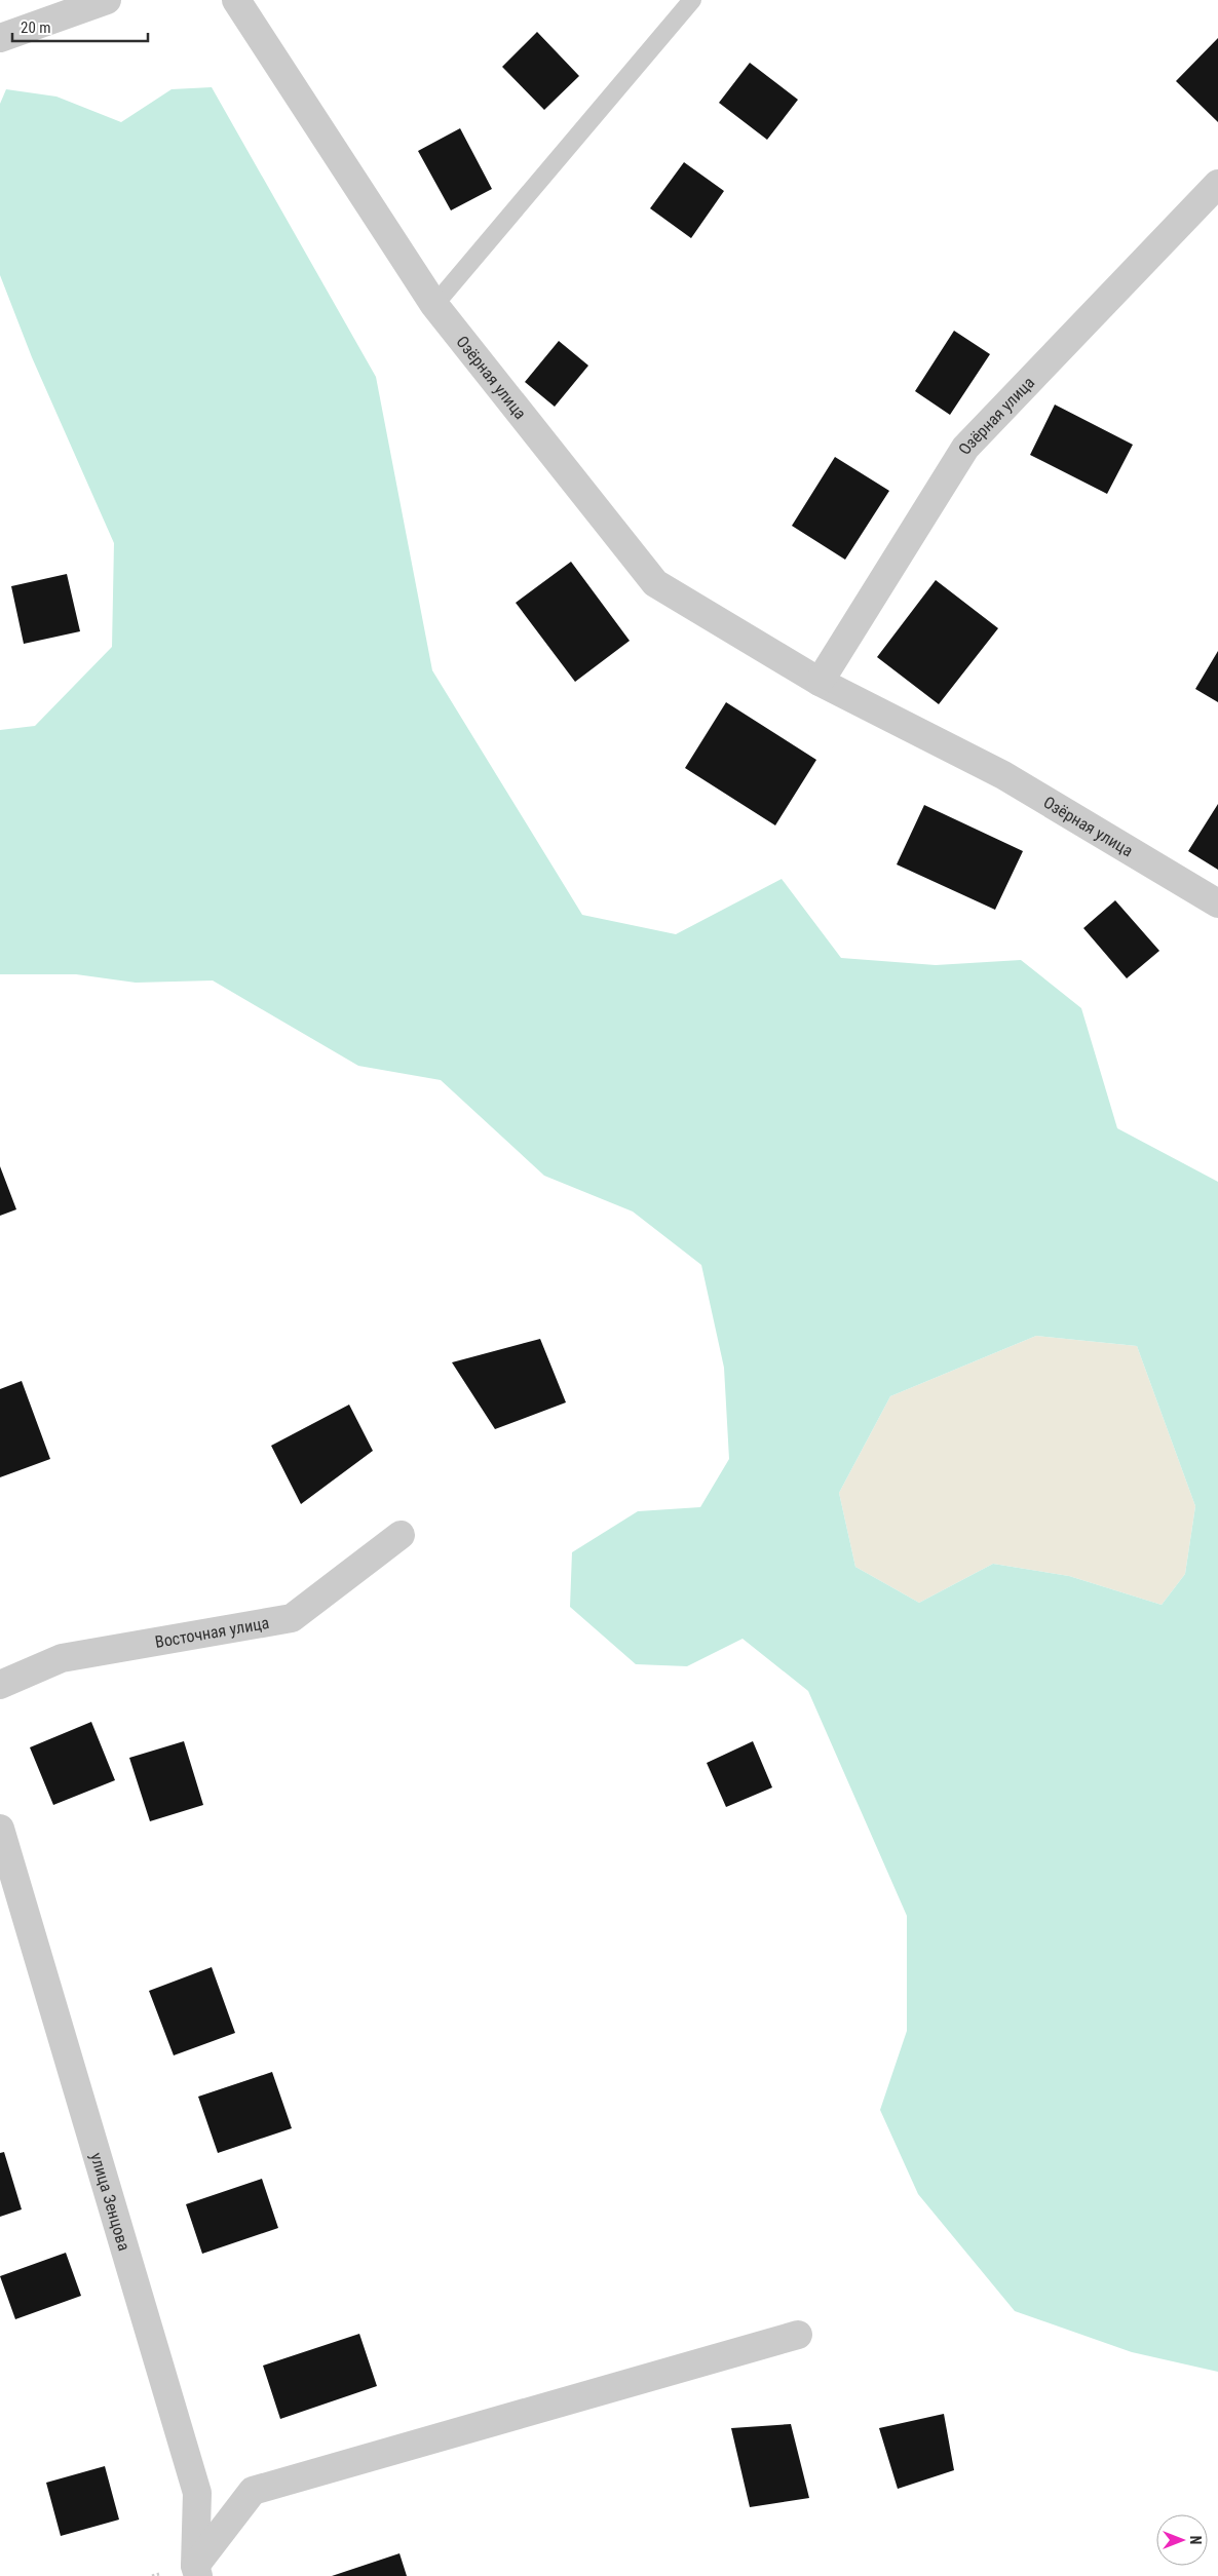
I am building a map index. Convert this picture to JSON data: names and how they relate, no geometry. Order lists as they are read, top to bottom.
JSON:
{
  "streets": {
    "street": ["Озёрная улица", "Восточная улица", "улица Зенцова"]
  },
  "scale_bar": "20 m",
  "north": "right"
}
